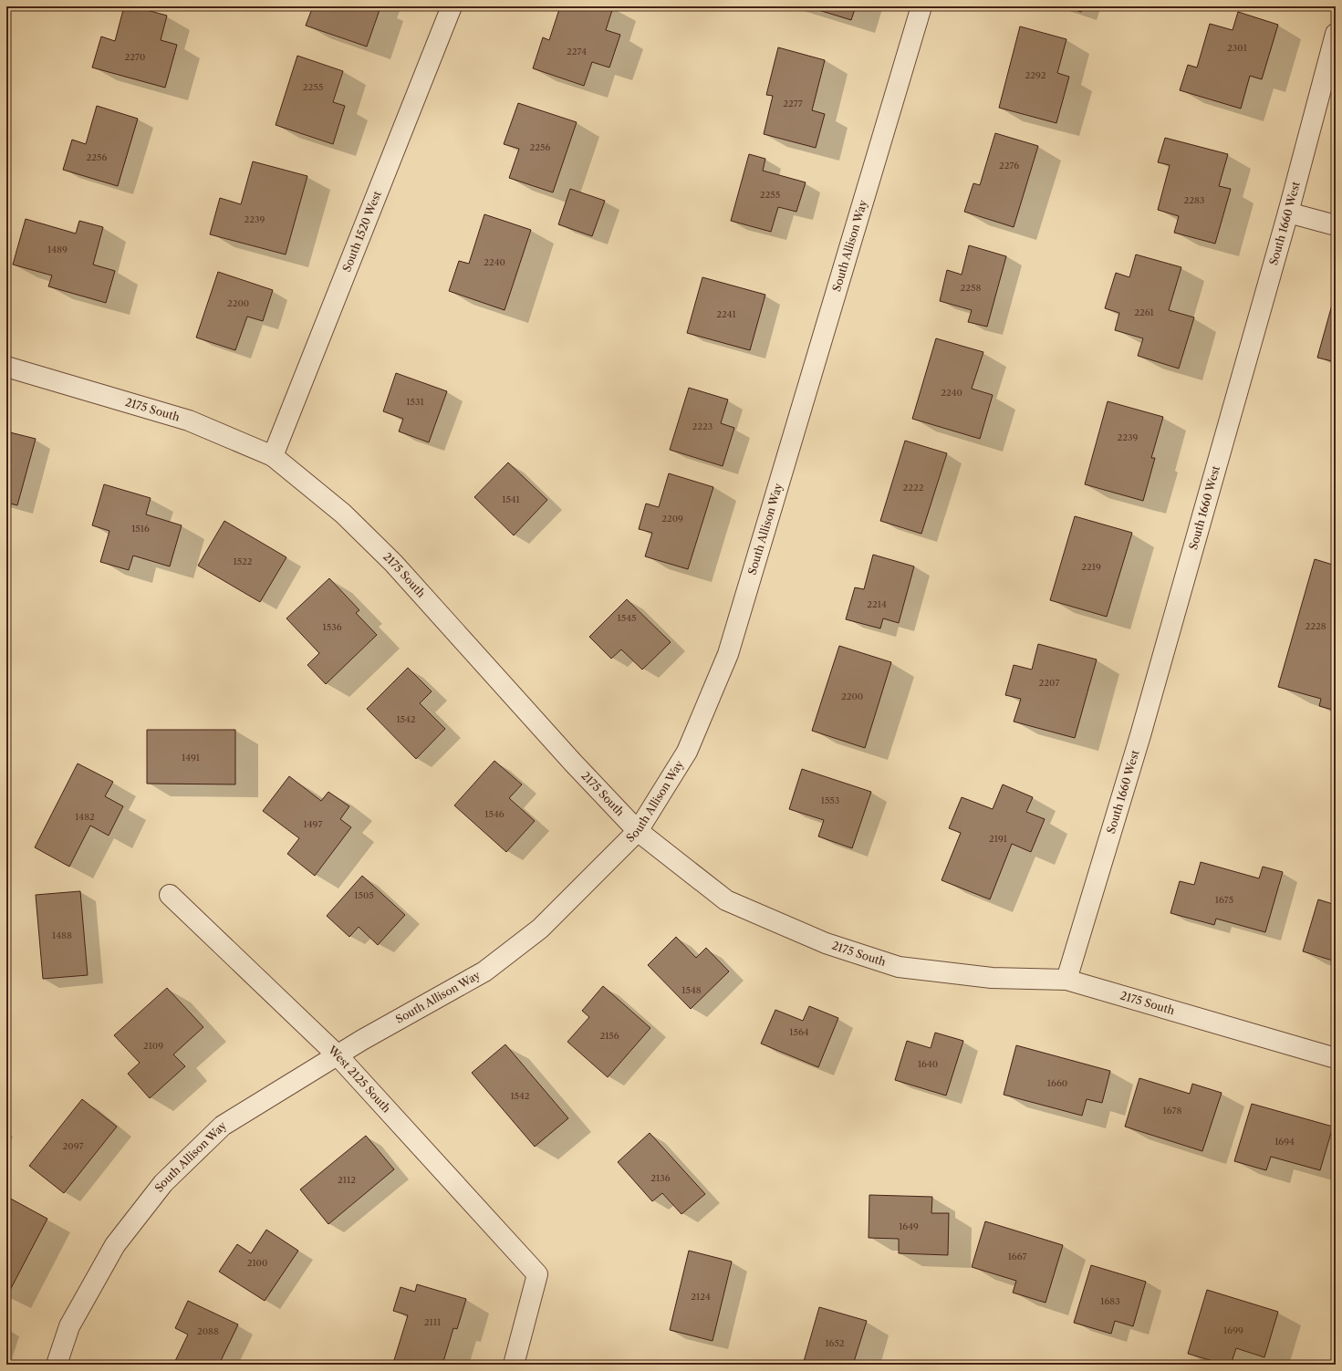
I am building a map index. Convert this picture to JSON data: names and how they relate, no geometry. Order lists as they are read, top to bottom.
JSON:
{
  "streets": {
    "street": [
      "South 1660 West",
      "South 1520 West",
      "South Allison Way",
      "2175 South",
      "West 2125 South"
    ]
  },
  "crossings": [
    ["South 1660 West", "2175 South"],
    ["South 1520 West", "2175 South"],
    ["South Allison Way", "2175 South"],
    ["South Allison Way", "West 2125 South"]
  ],
  "house_numbers": [
    "2301",
    "2274",
    "2270",
    "2292",
    "2255",
    "2277",
    "2256",
    "2256",
    "2276",
    "2255",
    "2283",
    "2239",
    "1489",
    "2240",
    "2258",
    "2200",
    "2261",
    "2241",
    "2240",
    "1531",
    "2223",
    "2239",
    "2222",
    "1541",
    "2209",
    "1516",
    "1522",
    "2219",
    "2214",
    "1545",
    "2228",
    "1536",
    "2207",
    "2200",
    "1542",
    "1491",
    "1553",
    "1546",
    "1482",
    "1497",
    "2191",
    "1505",
    "1675",
    "1488",
    "1548",
    "1564",
    "2156",
    "2109",
    "1640",
    "1660",
    "1542",
    "1678",
    "1694",
    "2097",
    "2136",
    "2112",
    "1649",
    "1667",
    "2100",
    "2124",
    "1683",
    "2111",
    "1699",
    "2088",
    "1652"
  ]
}
